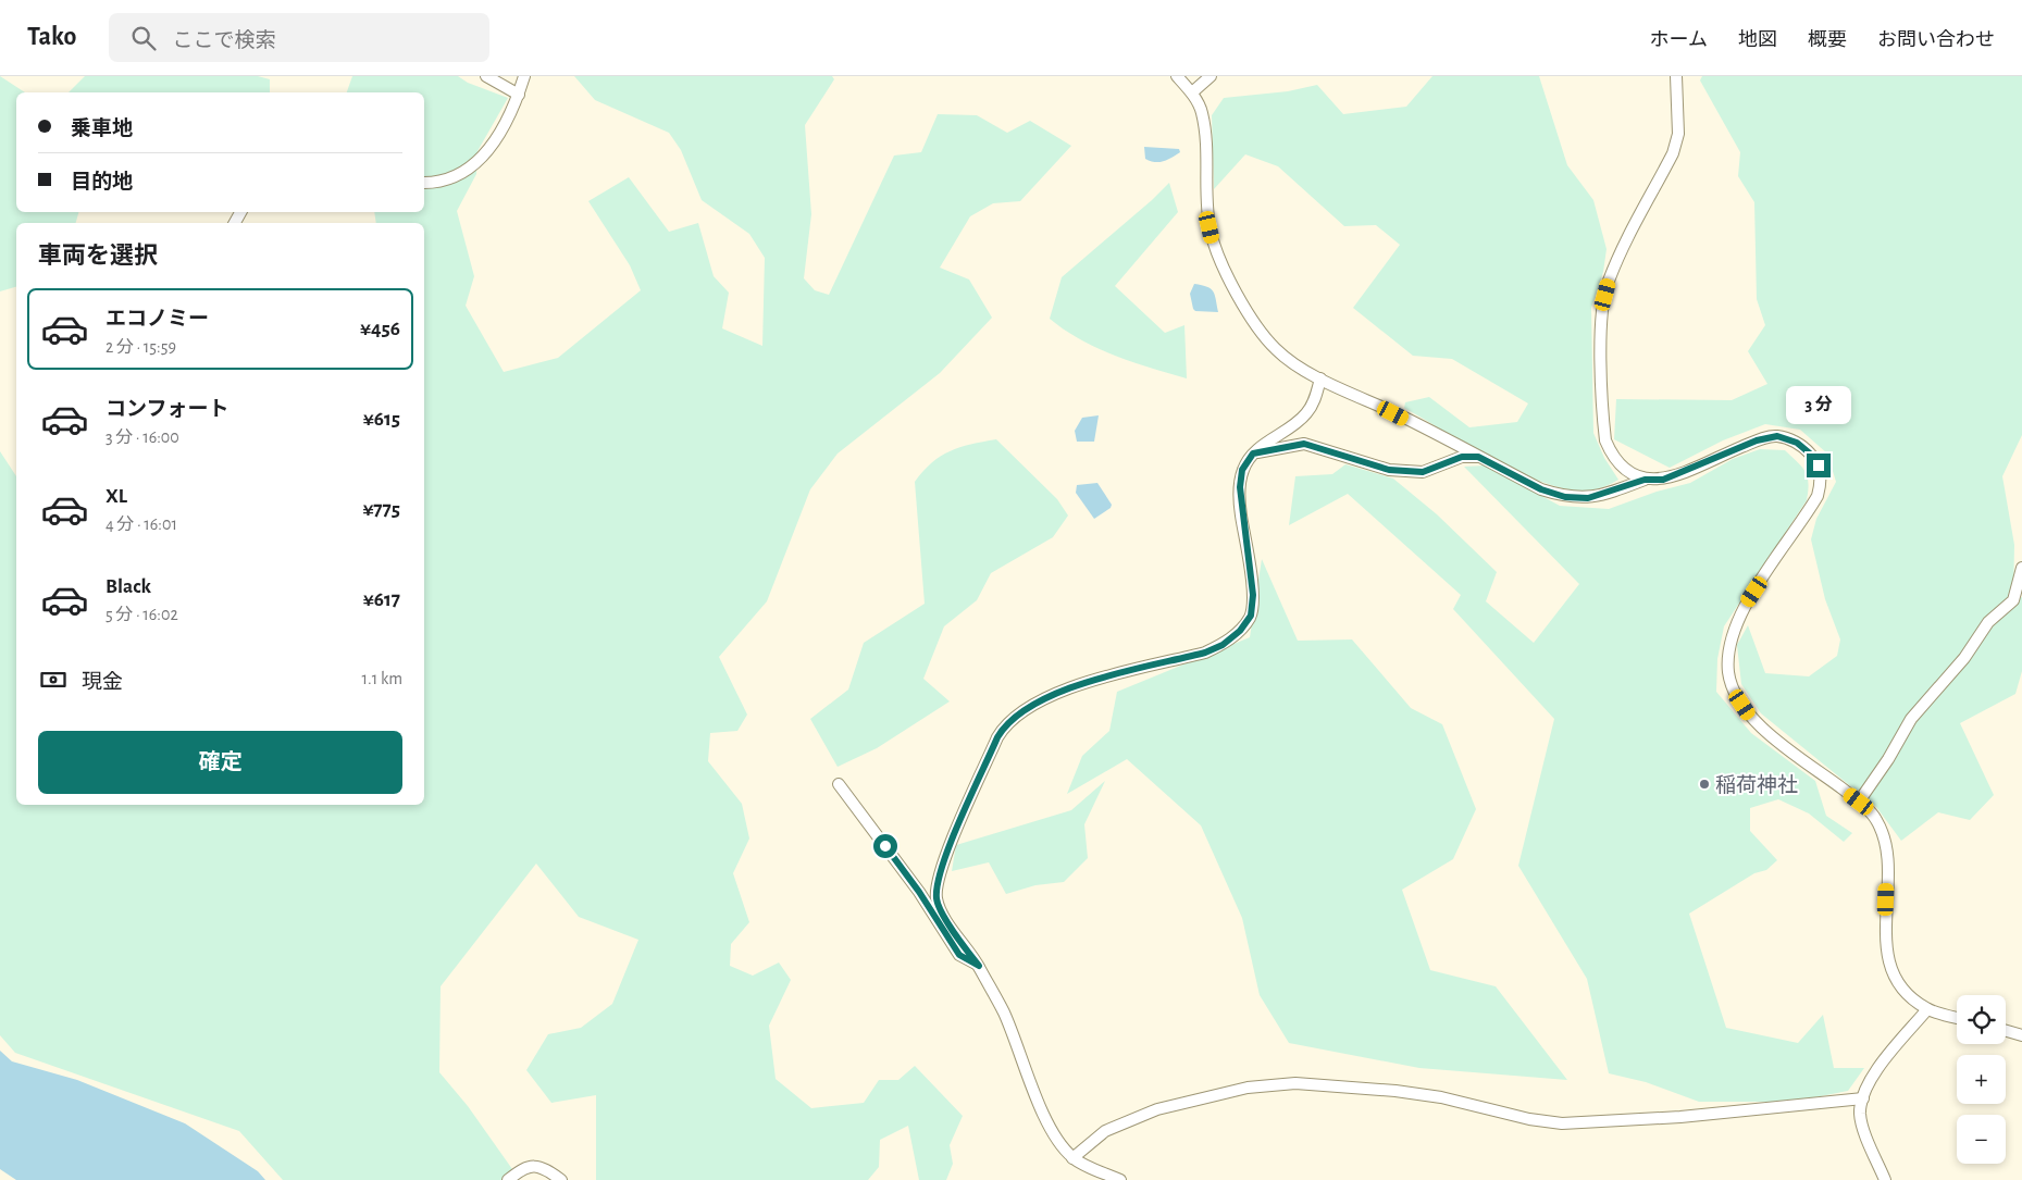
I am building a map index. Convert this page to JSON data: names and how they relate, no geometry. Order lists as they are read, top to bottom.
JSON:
{
  "places": ["稲荷神社"],
  "page": {
    "header": "Tako",
    "search": "ここで検索",
    "nav": [
      "ホーム",
      "地図",
      "概要",
      "お問い合わせ"
    ],
    "banner": ["乗車地", "目的地"],
    "heading": "車両を選択",
    "list": [
      {
        "name": "エコノミー",
        "note": "2 分 · 15:59",
        "value": "¥456"
      },
      {
        "name": "コンフォート",
        "note": "3 分 · 16:00",
        "value": "¥615"
      },
      {
        "name": "XL",
        "note": "4 分 · 16:01",
        "value": "¥775"
      },
      {
        "name": "Black",
        "note": "5 分 · 16:02",
        "value": "¥617"
      }
    ],
    "bubble": "3 分",
    "pay": ["現金", "1.1 km"],
    "buttons": "確定",
    "map_buttons": ["+", "−"]
  }
}
